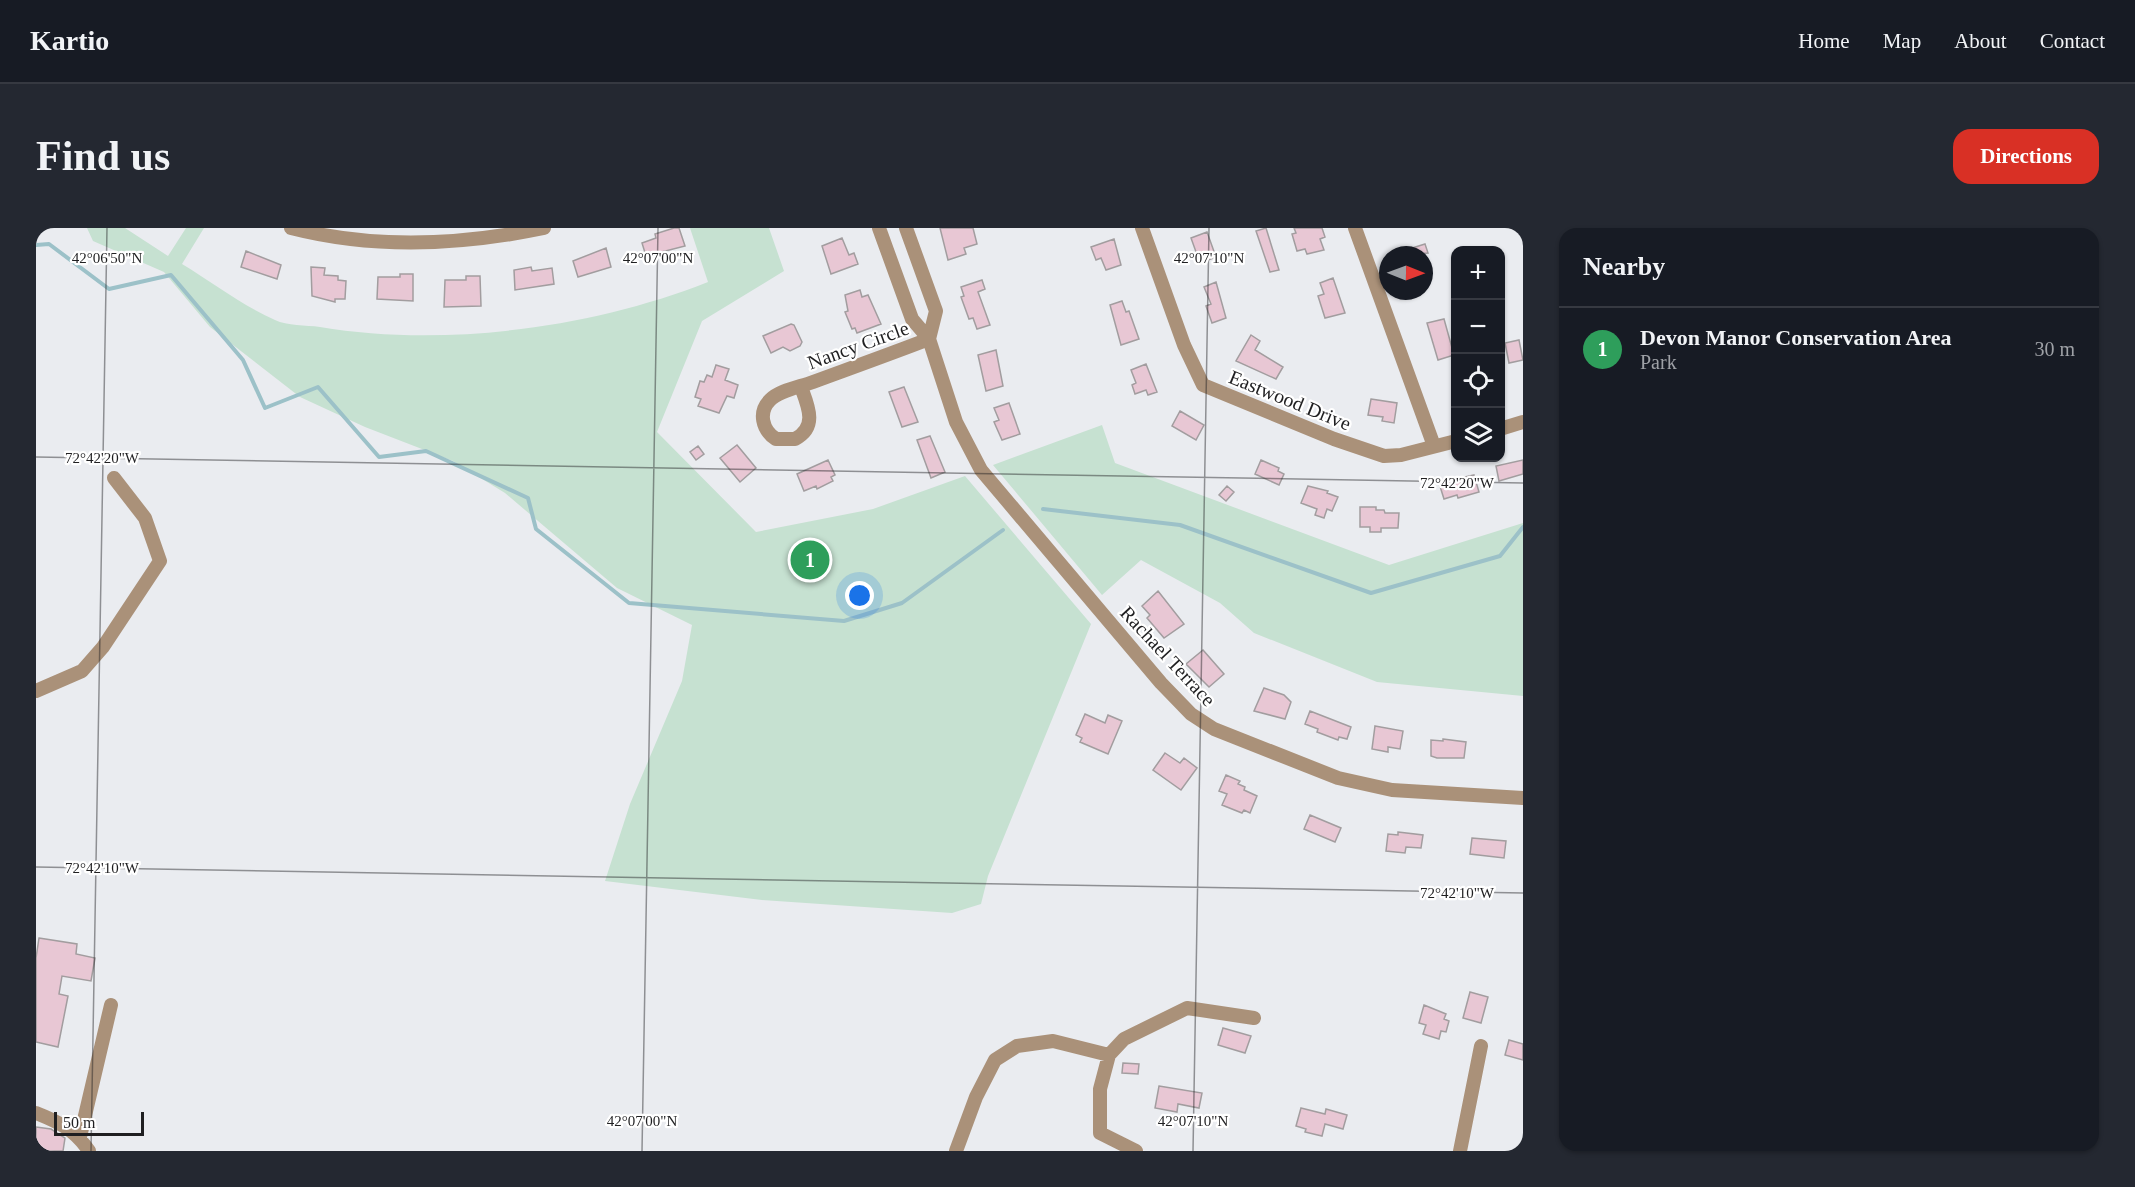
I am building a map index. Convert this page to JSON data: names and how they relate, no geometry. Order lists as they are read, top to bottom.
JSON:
{
  "streets": {
    "street": ["Nancy Circle", "Eastwood Drive", "Rachael Terrace"]
  },
  "crossings": [
    ["Nancy Circle", "Rachael Terrace"]
  ],
  "scale_bar": "50 m",
  "north": "right",
  "page": {
    "header": "Kartio",
    "nav": [
      "Home",
      "Map",
      "About",
      "Contact"
    ],
    "buttons": "Directions",
    "title": "Find us",
    "heading": "Nearby",
    "map_buttons": ["+", "−"],
    "list": [
      {
        "mark": "1",
        "name": "Devon Manor Conservation Area",
        "note": "Park",
        "value": "30 m"
      }
    ],
    "pins": "1",
    "scale": "50 m"
  },
  "coordinates": [
    "42°06'50\"N",
    "42°07'00\"N",
    "42°07'10\"N",
    "72°42'20\"W",
    "72°42'10\"W"
  ]
}
